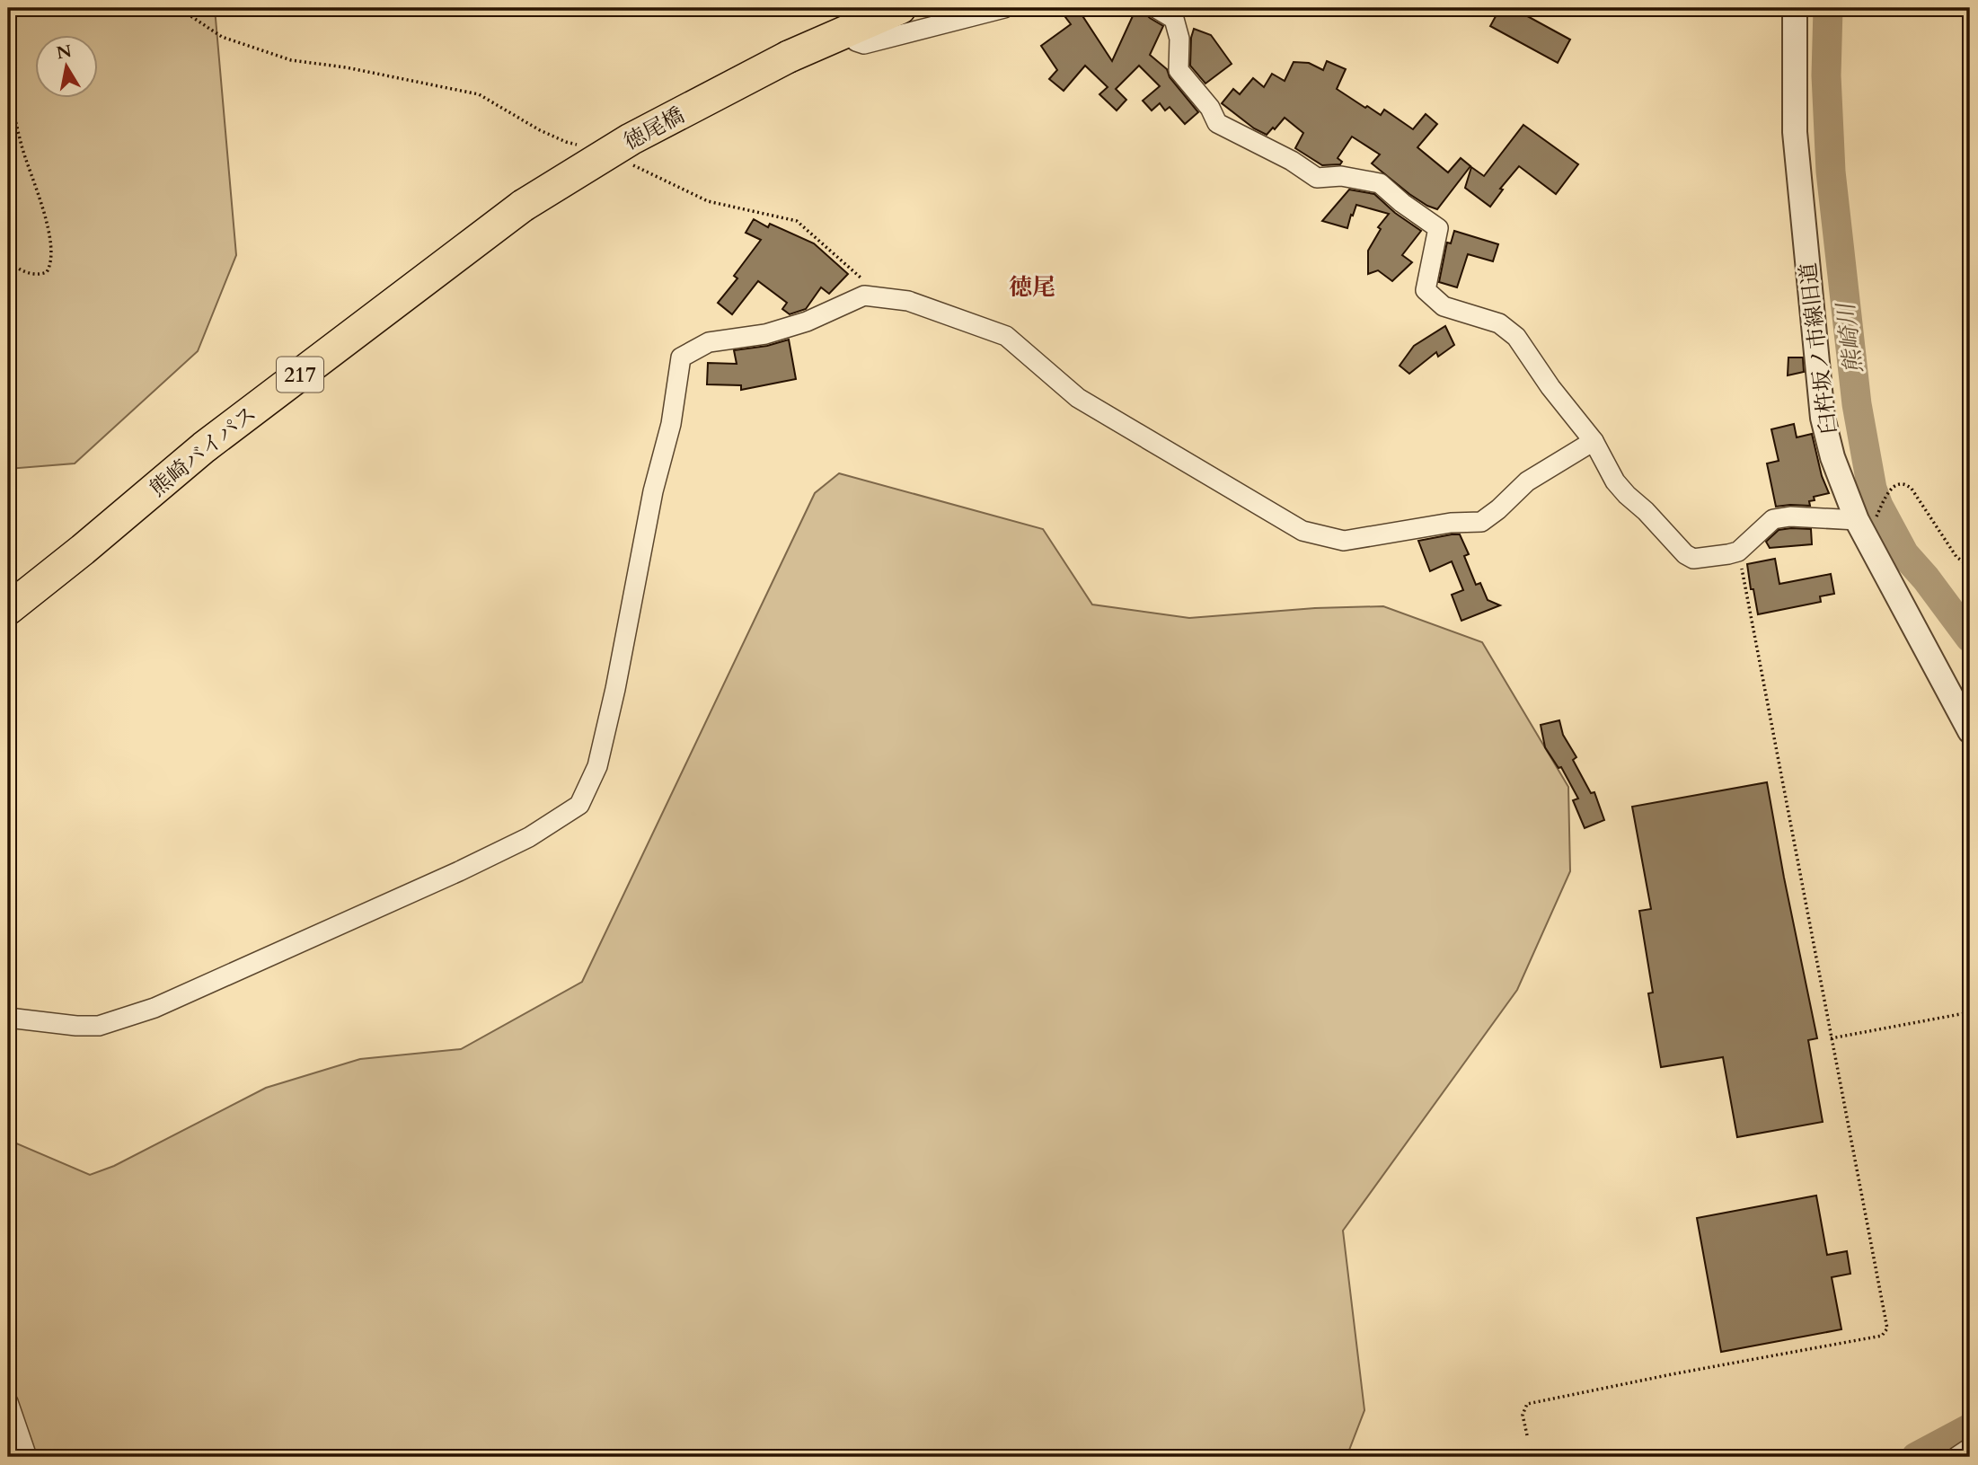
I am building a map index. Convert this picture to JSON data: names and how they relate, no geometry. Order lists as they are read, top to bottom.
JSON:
{
  "streets": {
    "highway": ["徳尾橋", "217", "熊崎バイパス"],
    "street": ["臼杵坂ノ市線旧道"]
  },
  "crossings": [
    ["徳尾橋", "217"],
    ["徳尾橋", "熊崎バイパス"]
  ],
  "districts": ["徳尾"],
  "water": ["熊崎川"],
  "north": "top"
}
